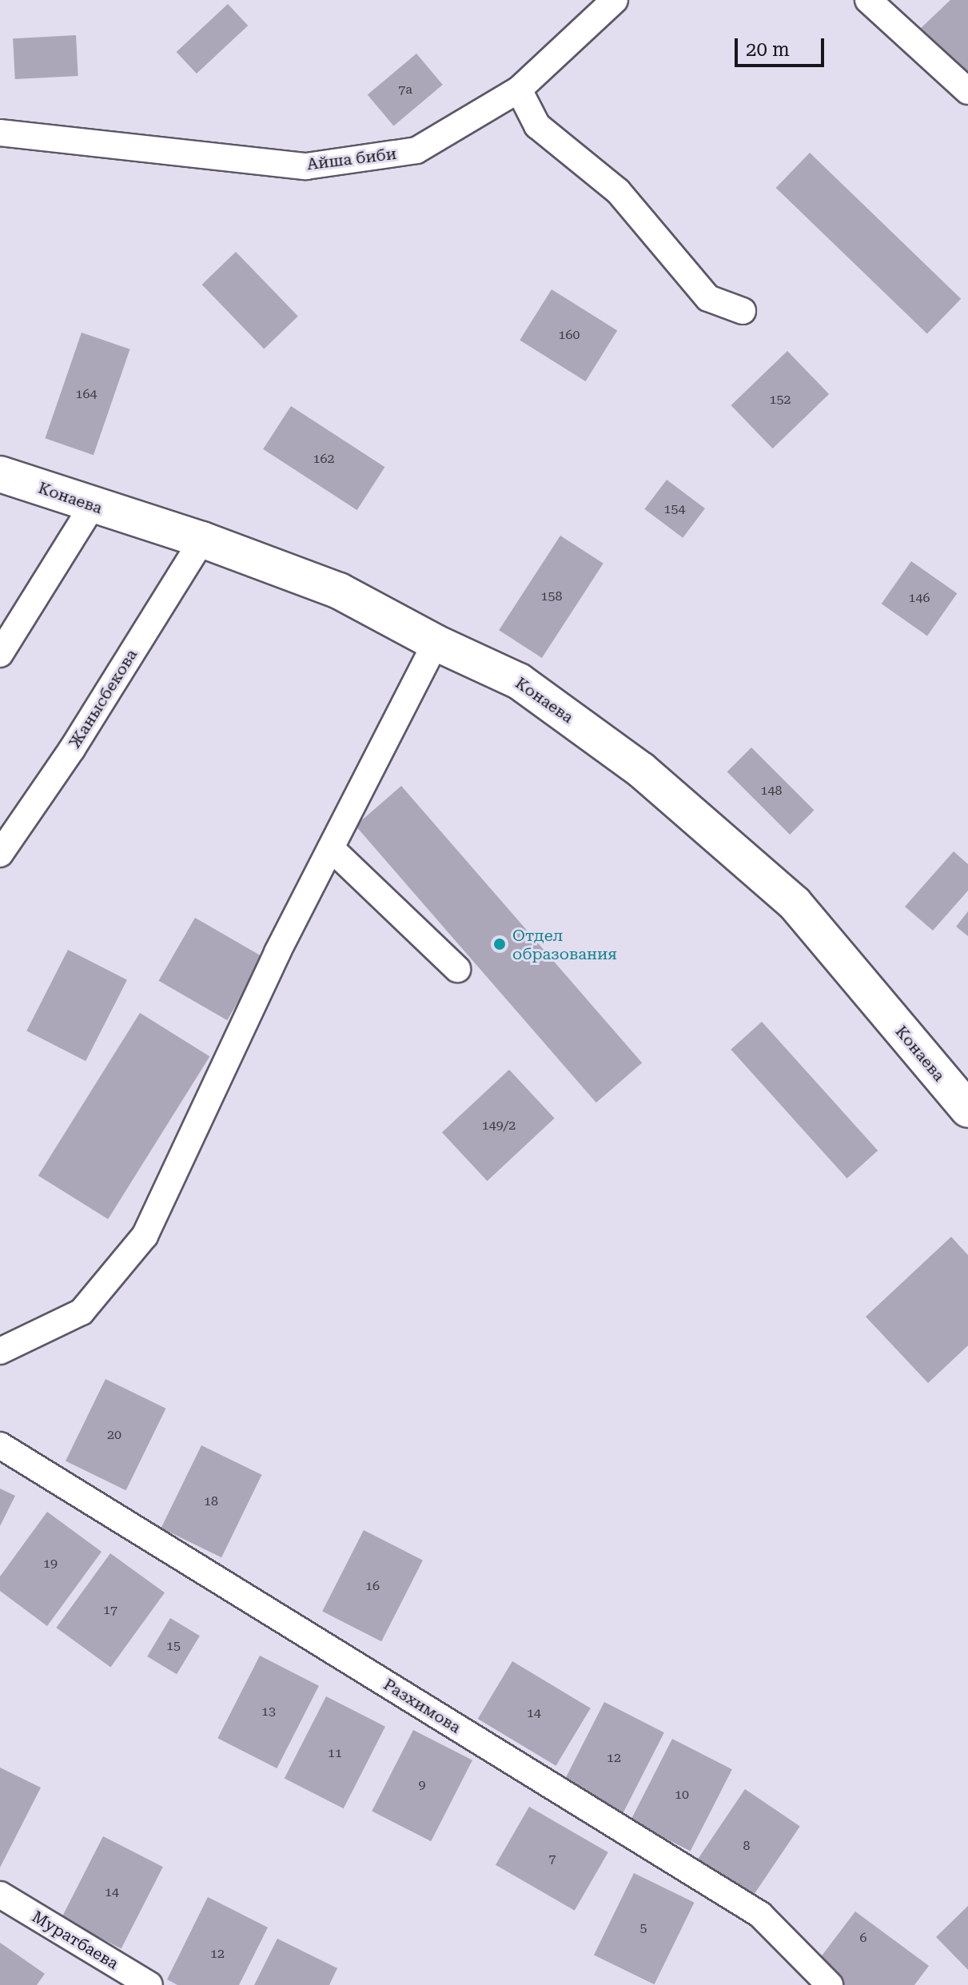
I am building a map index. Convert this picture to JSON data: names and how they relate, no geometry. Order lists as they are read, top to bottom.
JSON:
{
  "streets": {
    "main road": ["Конаева"],
    "street": [
      "Айша биби",
      "Жанысбекова",
      "Разхимова",
      "Муратбаева"
    ]
  },
  "crossings": [
    ["Конаева", "Жанысбекова"]
  ],
  "places": ["Отдел образования"],
  "house_numbers": [
    "7а",
    "160",
    "164",
    "152",
    "162",
    "154",
    "158",
    "146",
    "148",
    "149/2",
    "20",
    "18",
    "19",
    "16",
    "17",
    "15",
    "13",
    "14",
    "11",
    "12",
    "9",
    "10",
    "8",
    "7",
    "14",
    "5",
    "6",
    "12"
  ],
  "scale_bar": "20 m"
}
